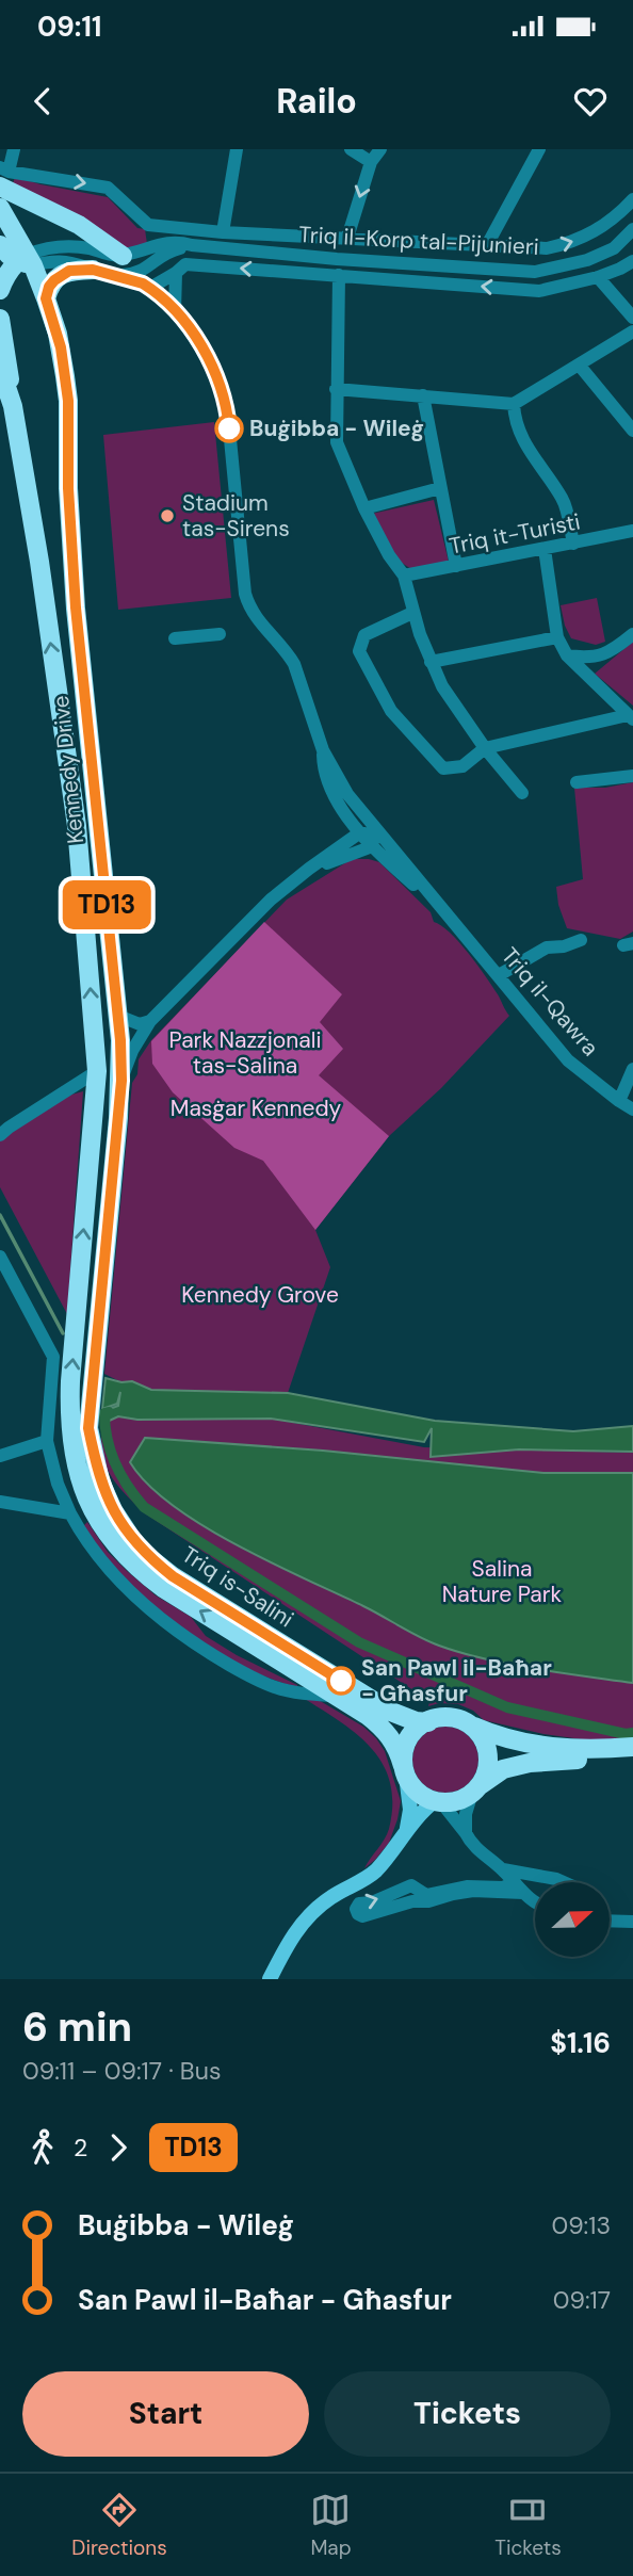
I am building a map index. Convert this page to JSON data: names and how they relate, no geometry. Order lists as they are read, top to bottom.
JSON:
{
  "streets": {
    "highway": ["Kennedy Drive", "Triq is-Salini"],
    "street": ["Triq il-Korp tal-Pijunieri", "Triq it-Turisti", "Triq il-Qawra"]
  },
  "crossings": [
    ["Kennedy Drive", "Triq is-Salini"]
  ],
  "parks": [
    "Park Nazzjonali tas-Salina",
    "Masġar Kennedy",
    "Kennedy Grove",
    "Salina Nature Park"
  ],
  "places": ["Buġibba - Wileġ", "Stadium tas-Sirens", "San Pawl il-Baħar - Għasfur"],
  "lines": ["bus line TD13"],
  "north": "right",
  "page": {
    "status": "09:11",
    "header": "Railo",
    "on_map": "TD13",
    "heading": ["6 min", "09:11 – 09:17 · Bus", "$1.16"],
    "legs": ["2", "TD13"],
    "list": [
      {
        "name": "Buġibba - Wileġ",
        "value": "09:13"
      },
      {
        "name": "San Pawl il-Baħar - Għasfur",
        "value": "09:17"
      }
    ],
    "buttons": ["Start", "Tickets"],
    "tabs": ["Directions", "Map", "Tickets"]
  }
}
